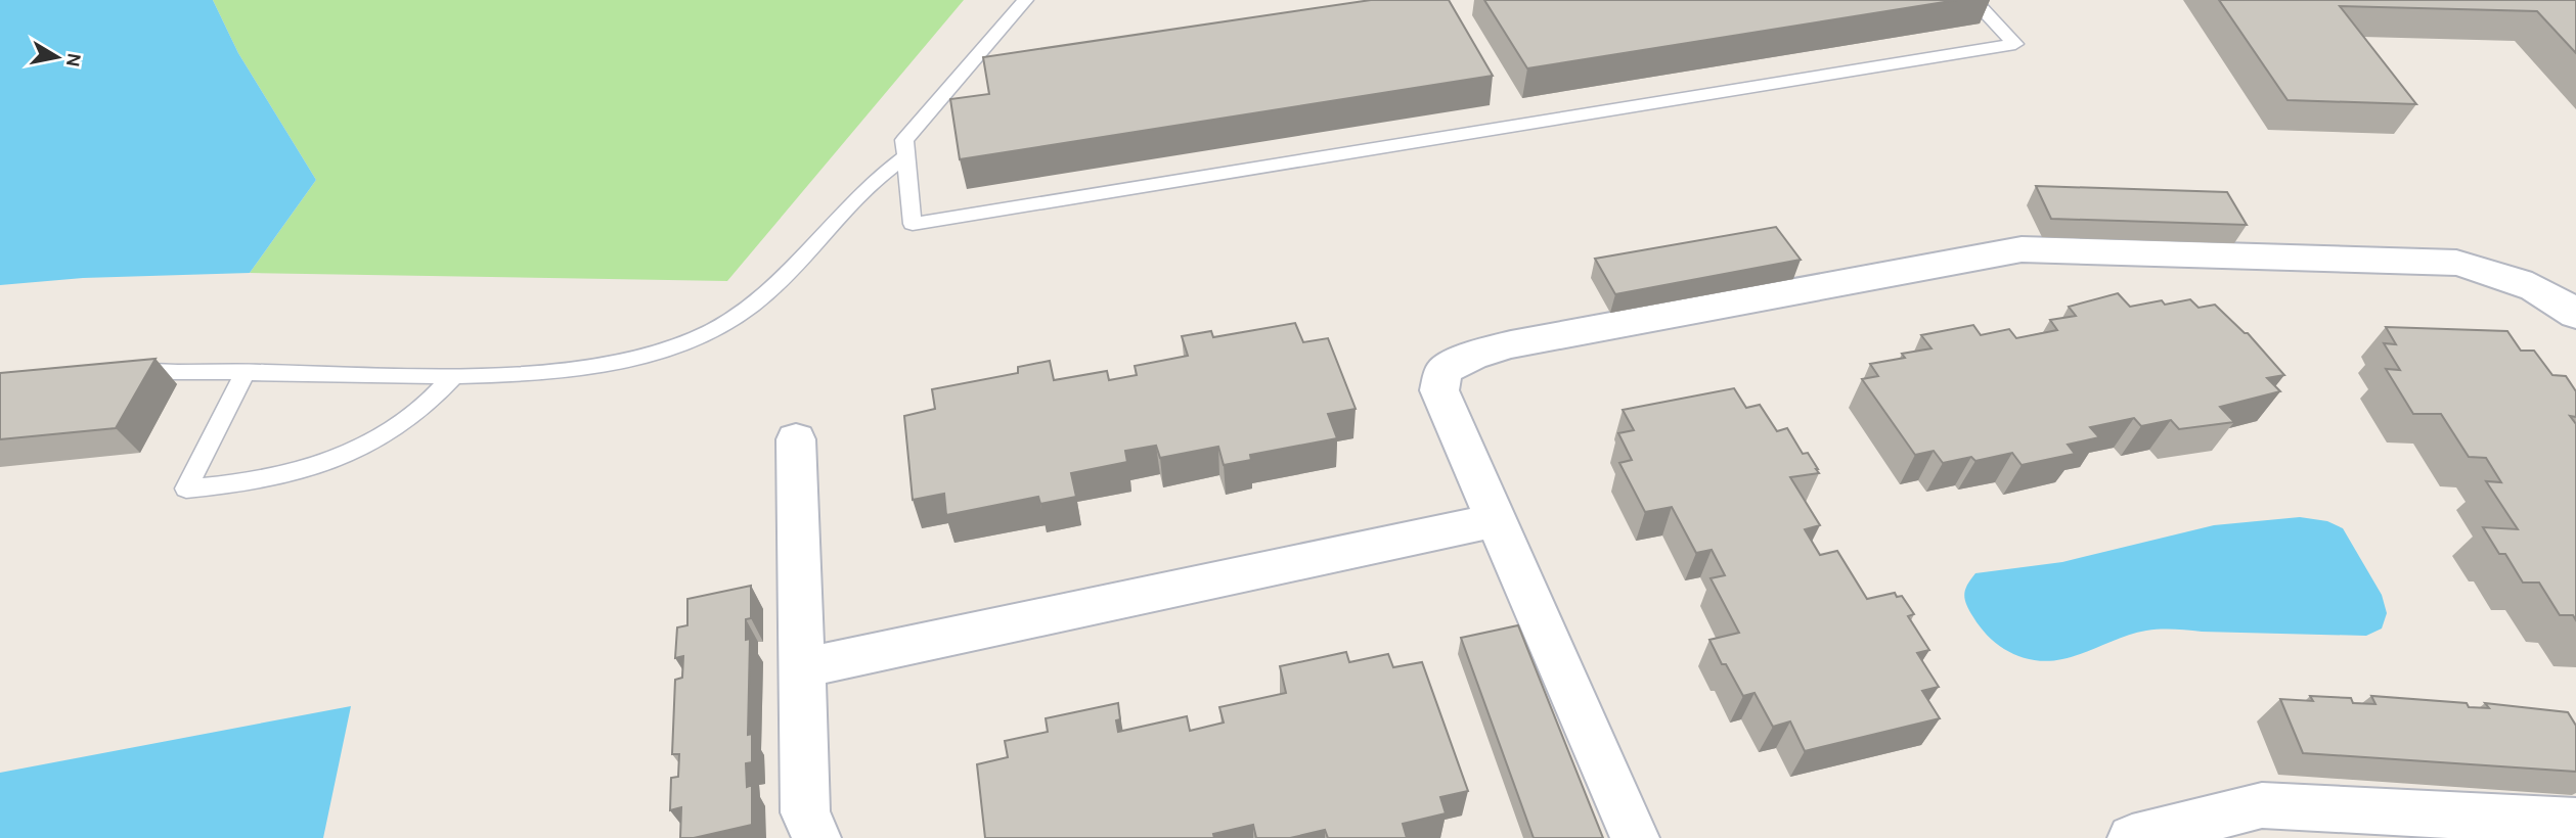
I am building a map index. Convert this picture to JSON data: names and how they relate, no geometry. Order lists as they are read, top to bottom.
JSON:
{
  "north": "right"
}
